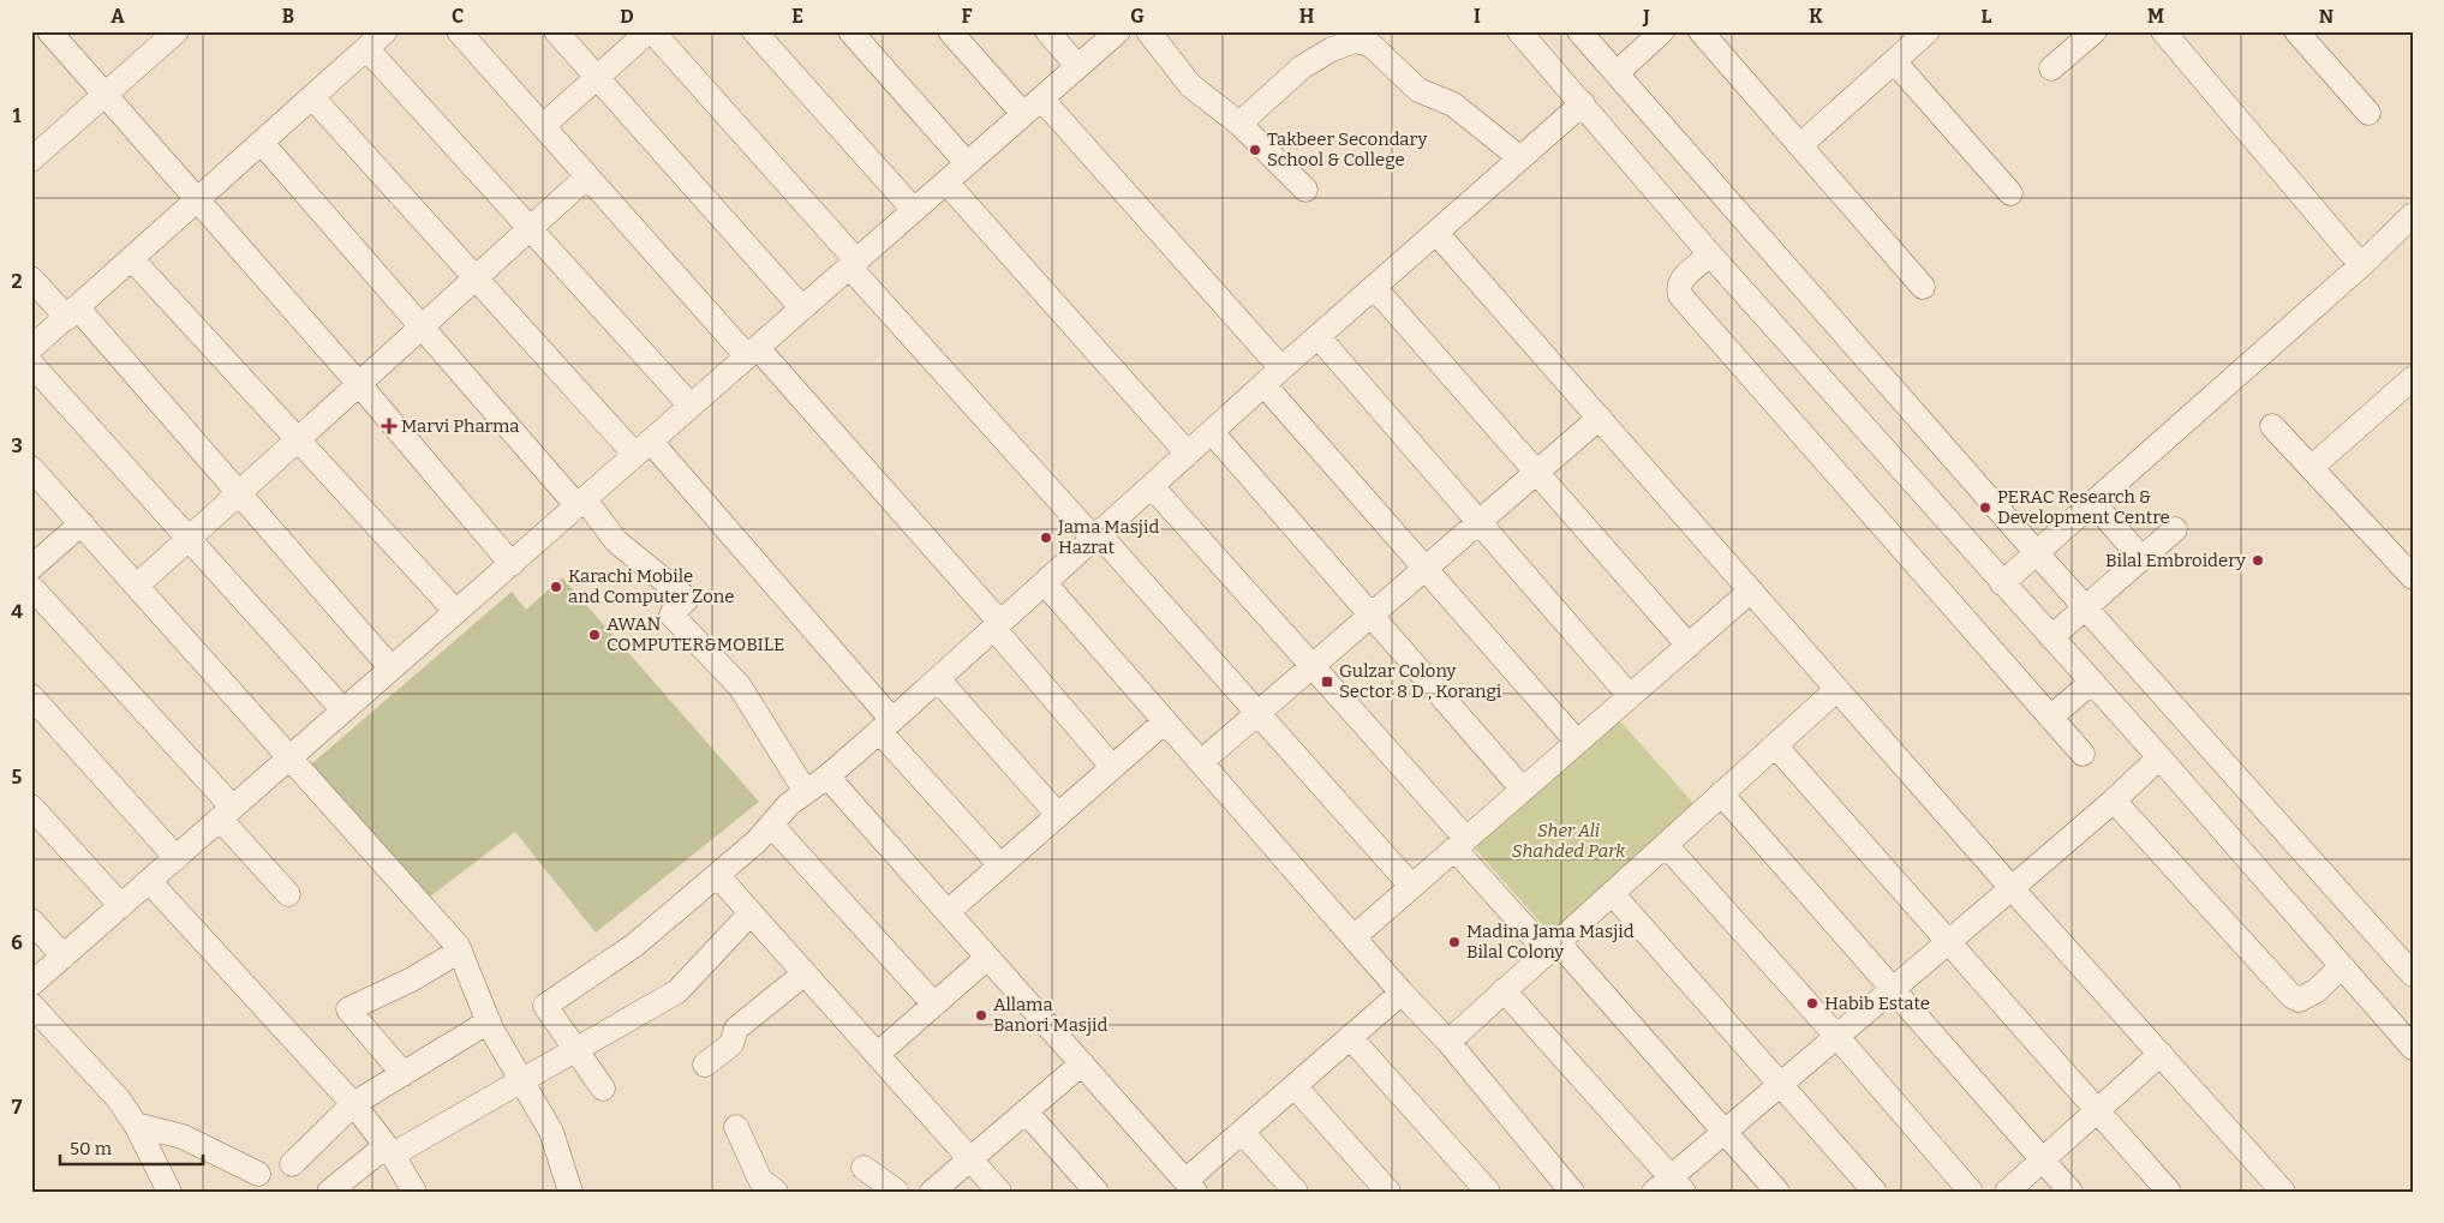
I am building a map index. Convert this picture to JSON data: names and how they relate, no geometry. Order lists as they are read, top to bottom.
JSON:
{
  "parks": ["Sher Ali Shahded Park"],
  "places": {
    "other": [
      "Takbeer Secondary School & College",
      "PERAC Research & Development Centre",
      "Jama Masjid Hazrat",
      "Bilal Embroidery",
      "Karachi Mobile and Computer Zone",
      "AWAN COMPUTER&MOBILE",
      "Madina Jama Masjid Bilal Colony",
      "Habib Estate",
      "Allama Banori Masjid"
    ],
    "health": ["Marvi Pharma"],
    "transit": ["Gulzar Colony Sector 8 D , Korangi"]
  },
  "scale_bar": "50 m",
  "grid": {
    "columns": [
      "A",
      "B",
      "C",
      "D",
      "E",
      "F",
      "G",
      "H",
      "I",
      "J",
      "K",
      "L",
      "M",
      "N"
    ],
    "rows": [
      "1",
      "2",
      "3",
      "4",
      "5",
      "6",
      "7"
    ]
  }
}
